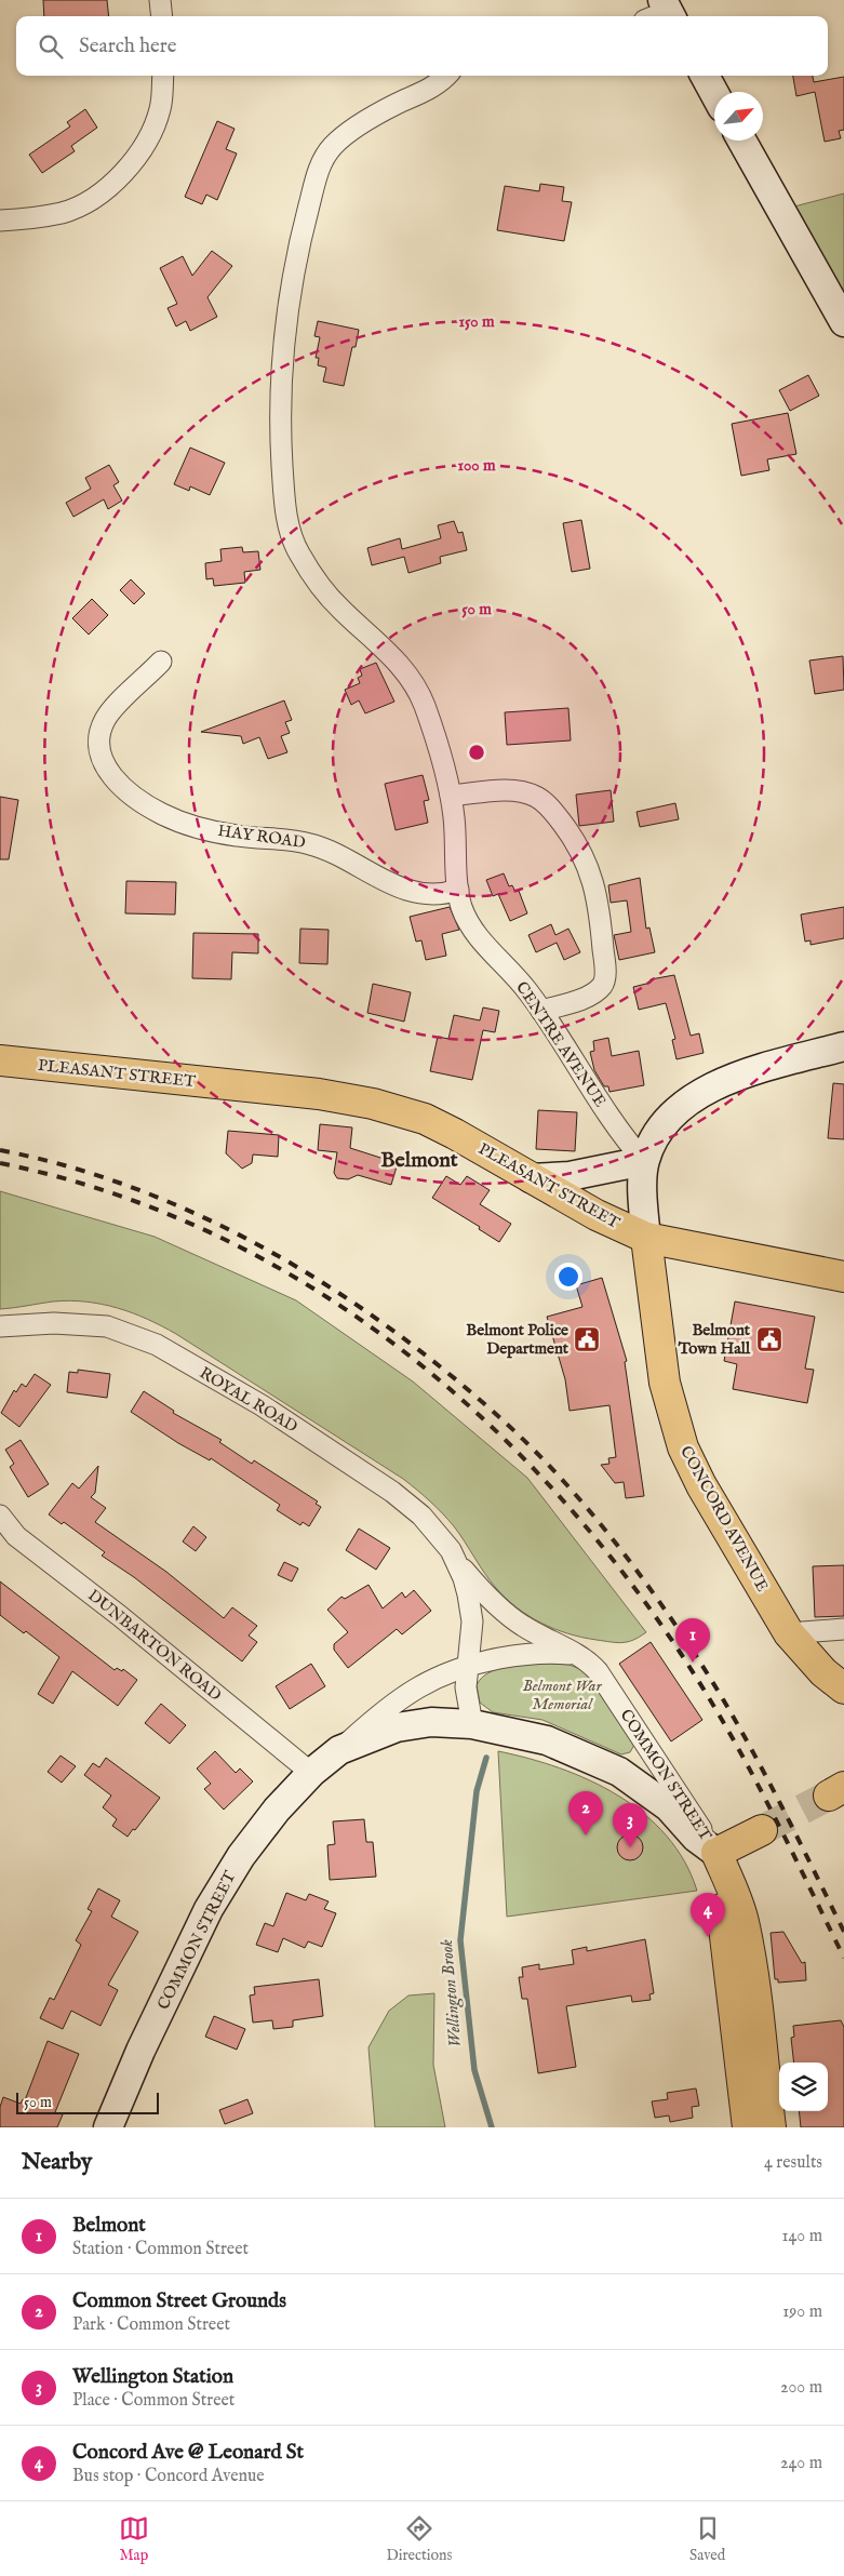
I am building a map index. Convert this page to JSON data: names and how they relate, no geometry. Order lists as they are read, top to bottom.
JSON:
{
  "streets": {
    "main road": ["PLEASANT STREET", "CONCORD AVENUE", "COMMON STREET"],
    "street": [
      "HAY ROAD",
      "CENTRE AVENUE",
      "ROYAL ROAD",
      "DUNBARTON ROAD"
    ]
  },
  "crossings": [
    ["HAY ROAD", "CENTRE AVENUE"],
    ["CENTRE AVENUE", "CONCORD AVENUE"],
    ["PLEASANT STREET", "CONCORD AVENUE"],
    ["ROYAL ROAD", "COMMON STREET"],
    ["DUNBARTON ROAD", "COMMON STREET"]
  ],
  "districts": ["Belmont"],
  "water": ["Wellington Brook"],
  "parks": ["Belmont War Memorial"],
  "places": {
    "public building": ["Belmont Police Department", "Belmont Town Hall"]
  },
  "scale_bar": "50 m",
  "north": "top right",
  "page": {
    "search": "Search here",
    "pins": [
      "1",
      "2",
      "3",
      "4"
    ],
    "scale": "50 m",
    "heading": ["Nearby", "4 results"],
    "list": [
      {
        "mark": "1",
        "name": "Belmont",
        "note": "Station · Common Street",
        "value": "140 m"
      },
      {
        "mark": "2",
        "name": "Common Street Grounds",
        "note": "Park · Common Street",
        "value": "190 m"
      },
      {
        "mark": "3",
        "name": "Wellington Station",
        "note": "Place · Common Street",
        "value": "200 m"
      },
      {
        "mark": "4",
        "name": "Concord Ave @ Leonard St",
        "note": "Bus stop · Concord Avenue",
        "value": "240 m"
      }
    ],
    "nav": ["Map", "Directions", "Saved"]
  },
  "rings": ["150 m", "100 m", "50 m"]
}
